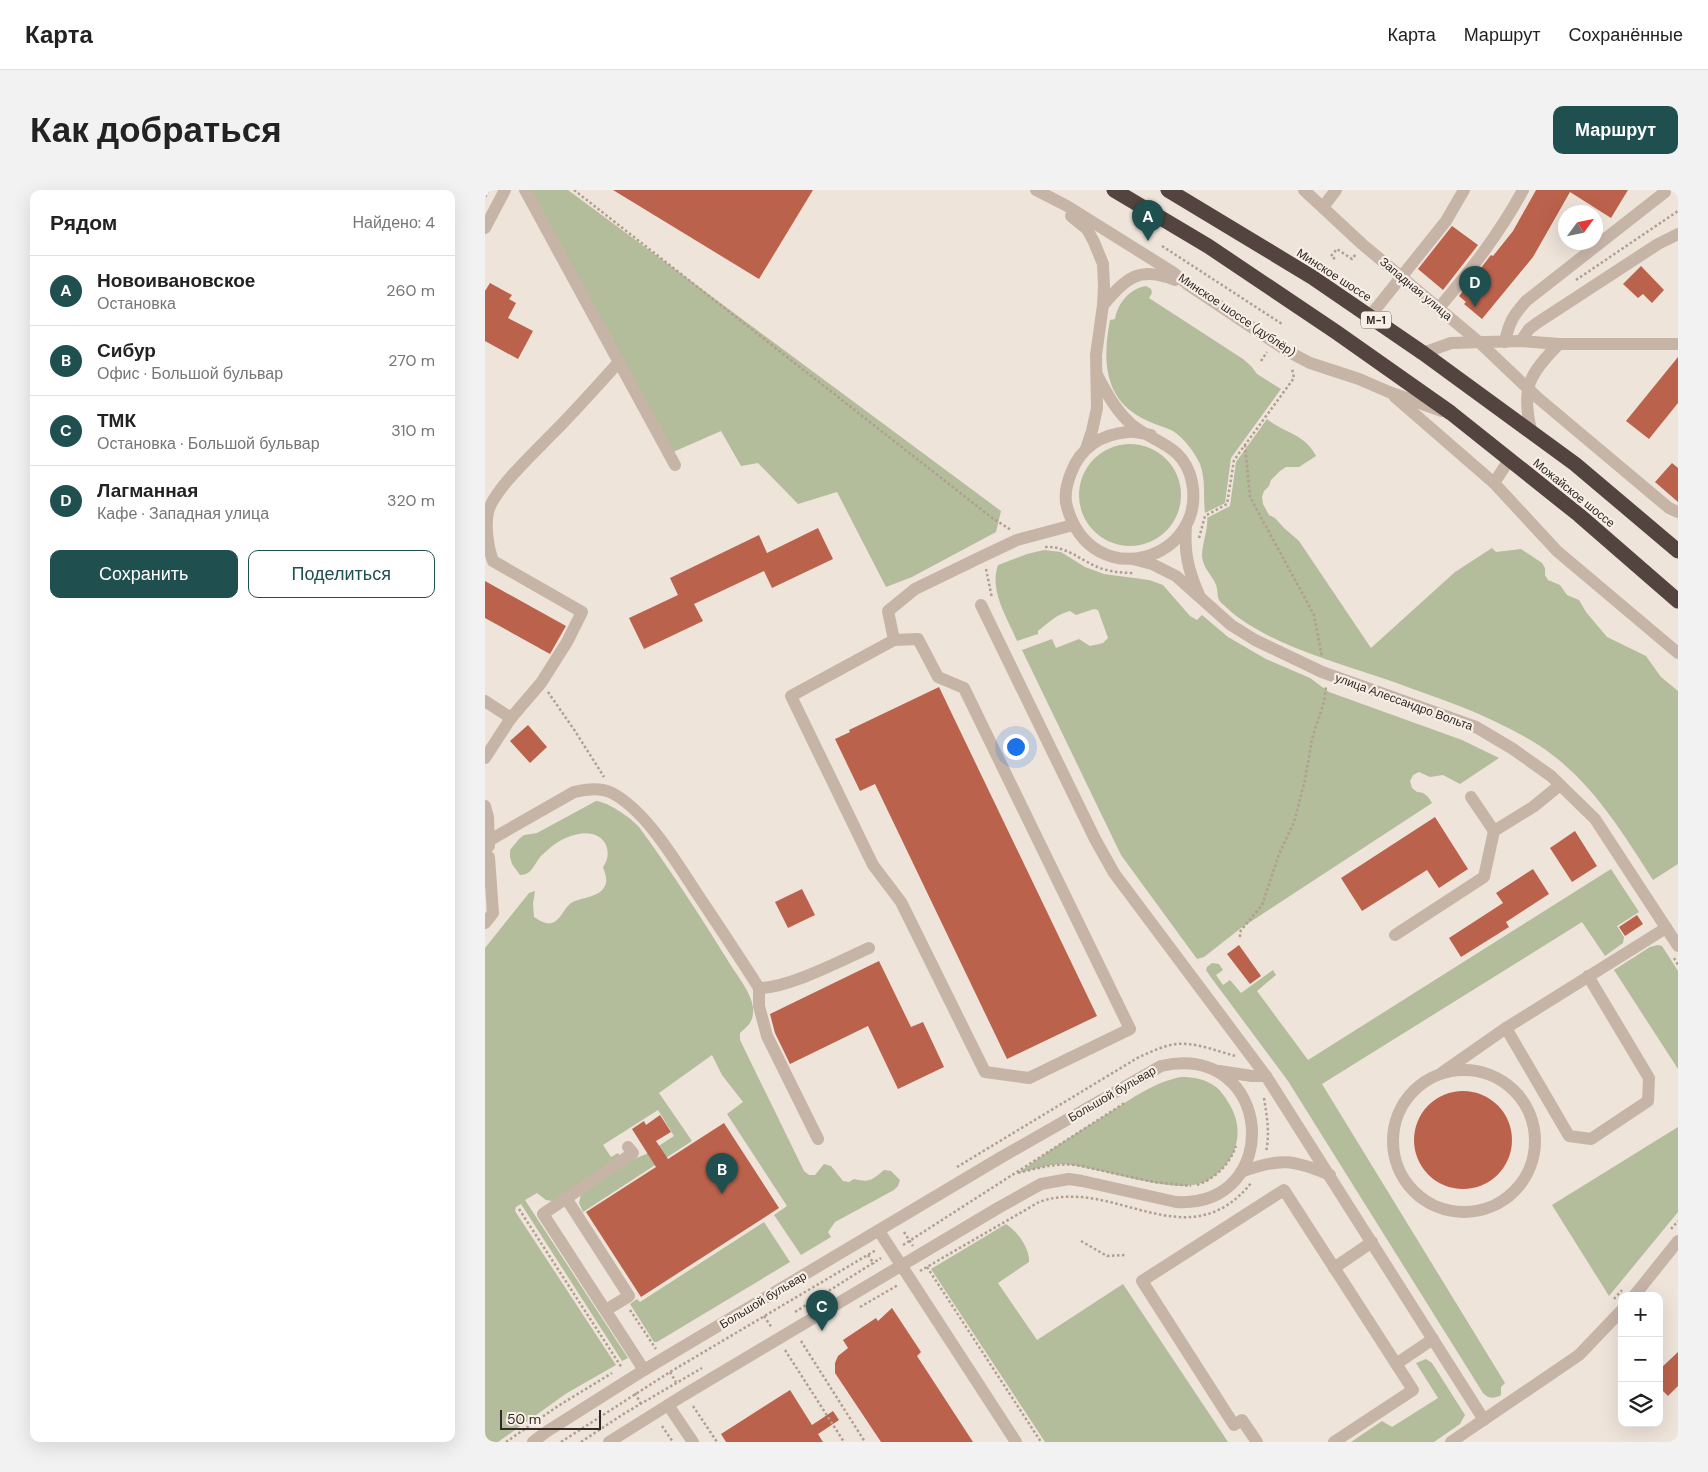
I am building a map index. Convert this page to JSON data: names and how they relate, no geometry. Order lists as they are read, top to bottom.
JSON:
{
  "streets": {
    "highway": ["Минское шоссе", "М-1", "Можайское шоссе"],
    "street": [
      "Западная улица",
      "Минское шоссе (дублёр)",
      "улица Алессандро Вольта",
      "Большой бульвар"
    ]
  },
  "crossings": [
    ["Минское шоссе", "Можайское шоссе"],
    ["Минское шоссе (дублёр)", "М-1"],
    ["Минское шоссе (дублёр)", "Можайское шоссе"],
    ["М-1", "Можайское шоссе"]
  ],
  "scale_bar": "50 m",
  "north": "top right",
  "page": {
    "header": "Карта",
    "nav": ["Карта", "Маршрут", "Сохранённые"],
    "buttons": [
      "Маршрут",
      ["Сохранить", "Поделиться"]
    ],
    "title": "Как добраться",
    "heading": ["Рядом", "Найдено: 4"],
    "pins": [
      "A",
      "D",
      "B",
      "C"
    ],
    "list": [
      {
        "mark": "A",
        "name": "Новоивановское",
        "note": "Остановка",
        "value": "260 m"
      },
      {
        "mark": "B",
        "name": "Сибур",
        "note": "Офис · Большой бульвар",
        "value": "270 m"
      },
      {
        "mark": "C",
        "name": "ТМК",
        "note": "Остановка · Большой бульвар",
        "value": "310 m"
      },
      {
        "mark": "D",
        "name": "Лагманная",
        "note": "Кафе · Западная улица",
        "value": "320 m"
      }
    ],
    "map_buttons": ["+", "−"],
    "scale": "50 m"
  }
}
